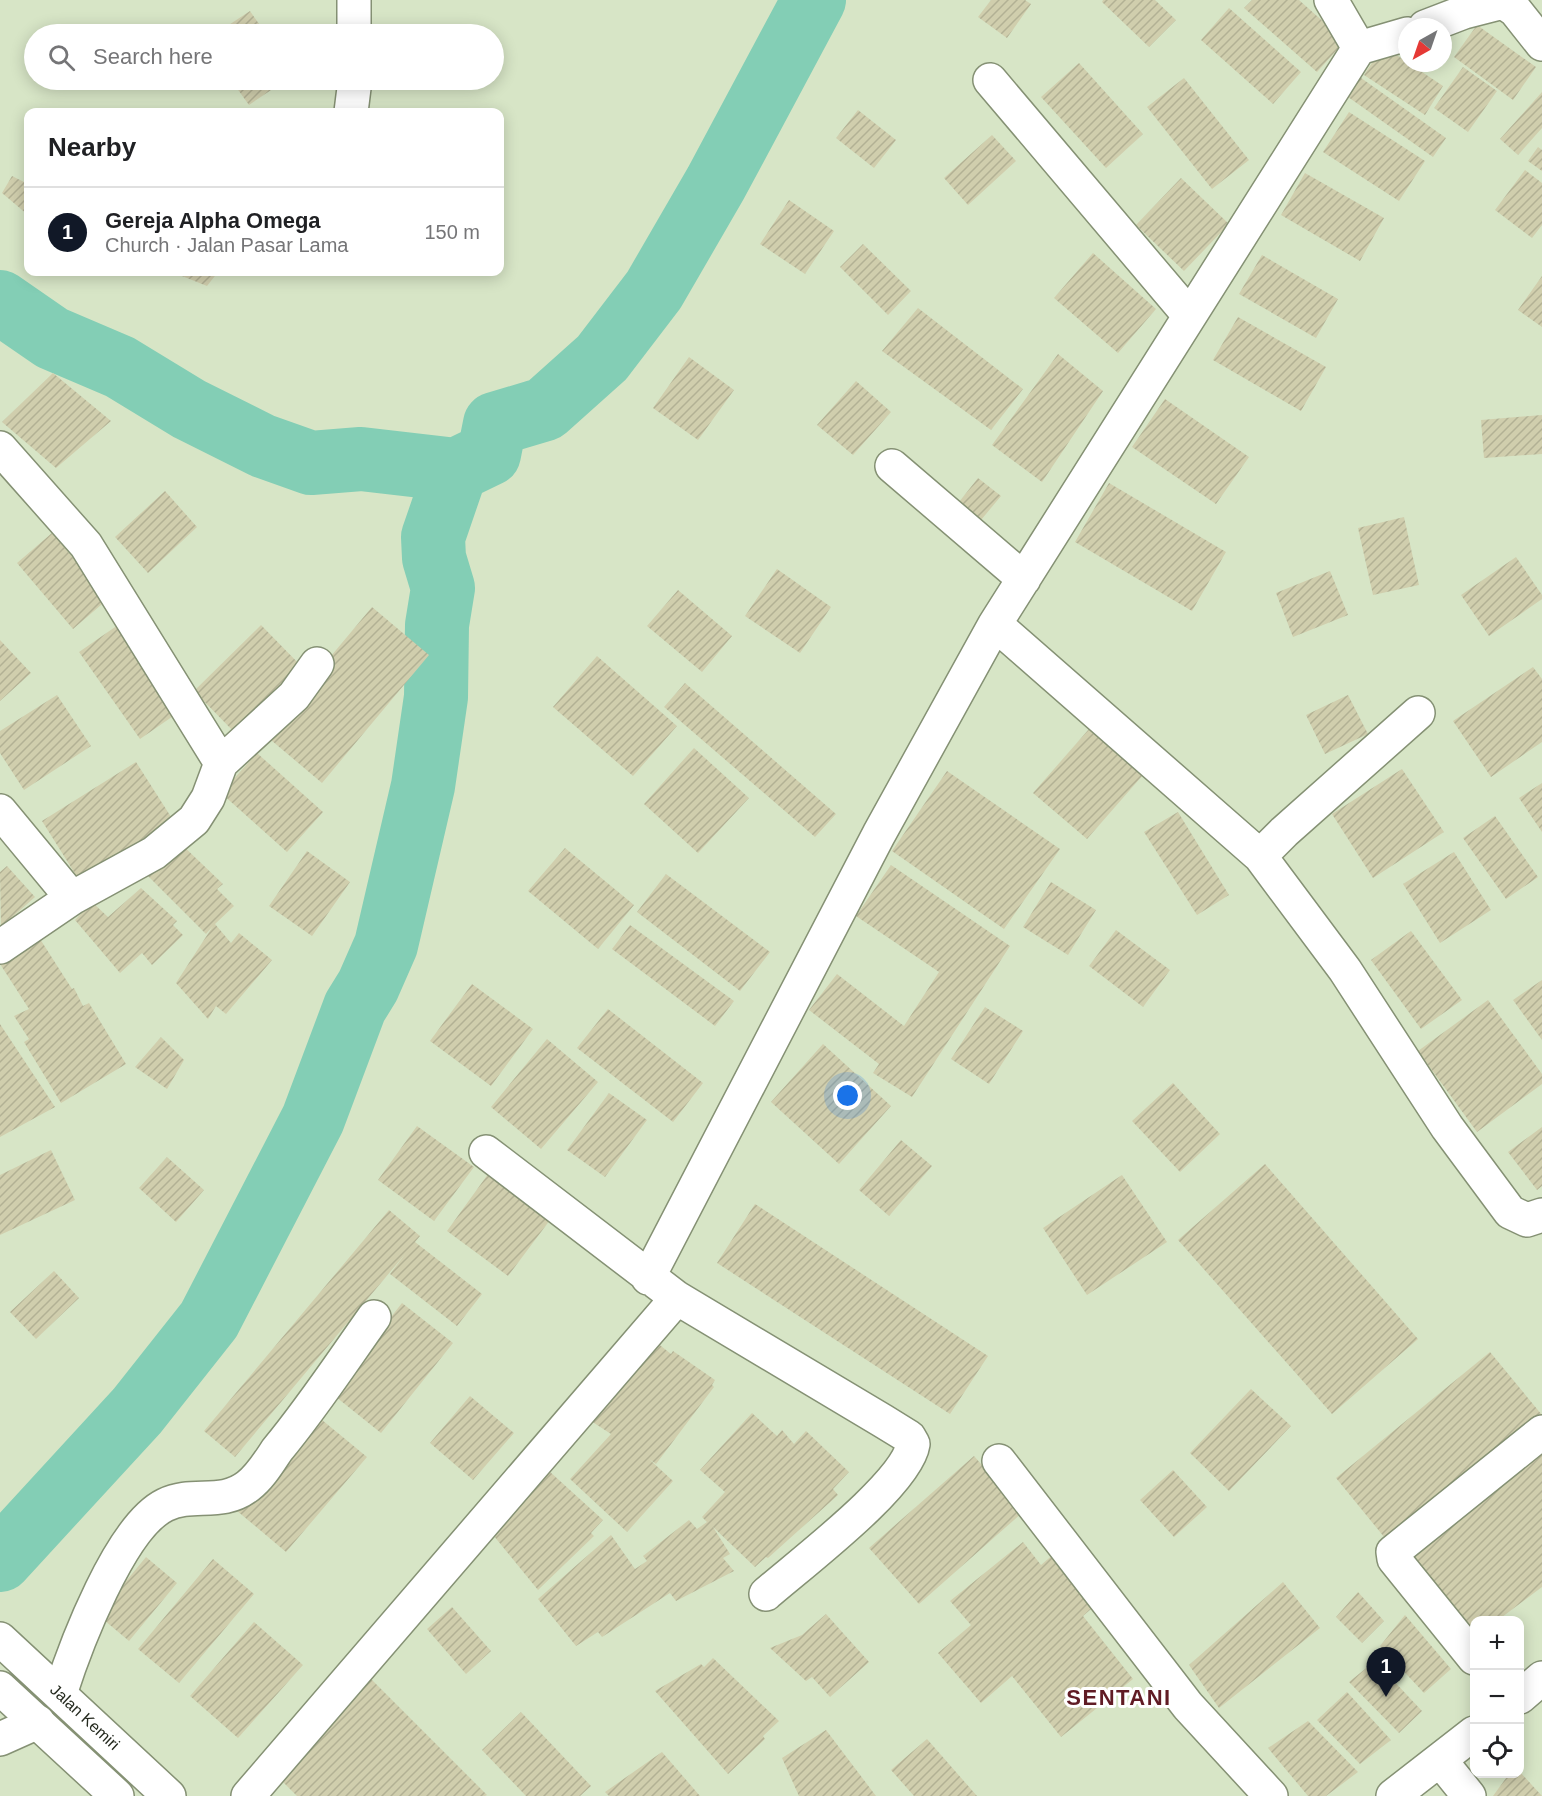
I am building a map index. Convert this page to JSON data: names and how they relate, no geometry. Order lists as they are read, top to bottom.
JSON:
{
  "streets": {
    "main road": ["Jalan Kemiri"]
  },
  "districts": ["SENTANI"],
  "north": "bottom left",
  "page": {
    "search": "Search here",
    "heading": "Nearby",
    "list": [
      {
        "mark": "1",
        "name": "Gereja Alpha Omega",
        "note": "Church · Jalan Pasar Lama",
        "value": "150 m"
      }
    ],
    "map_buttons": ["+", "−"],
    "pins": "1"
  }
}
